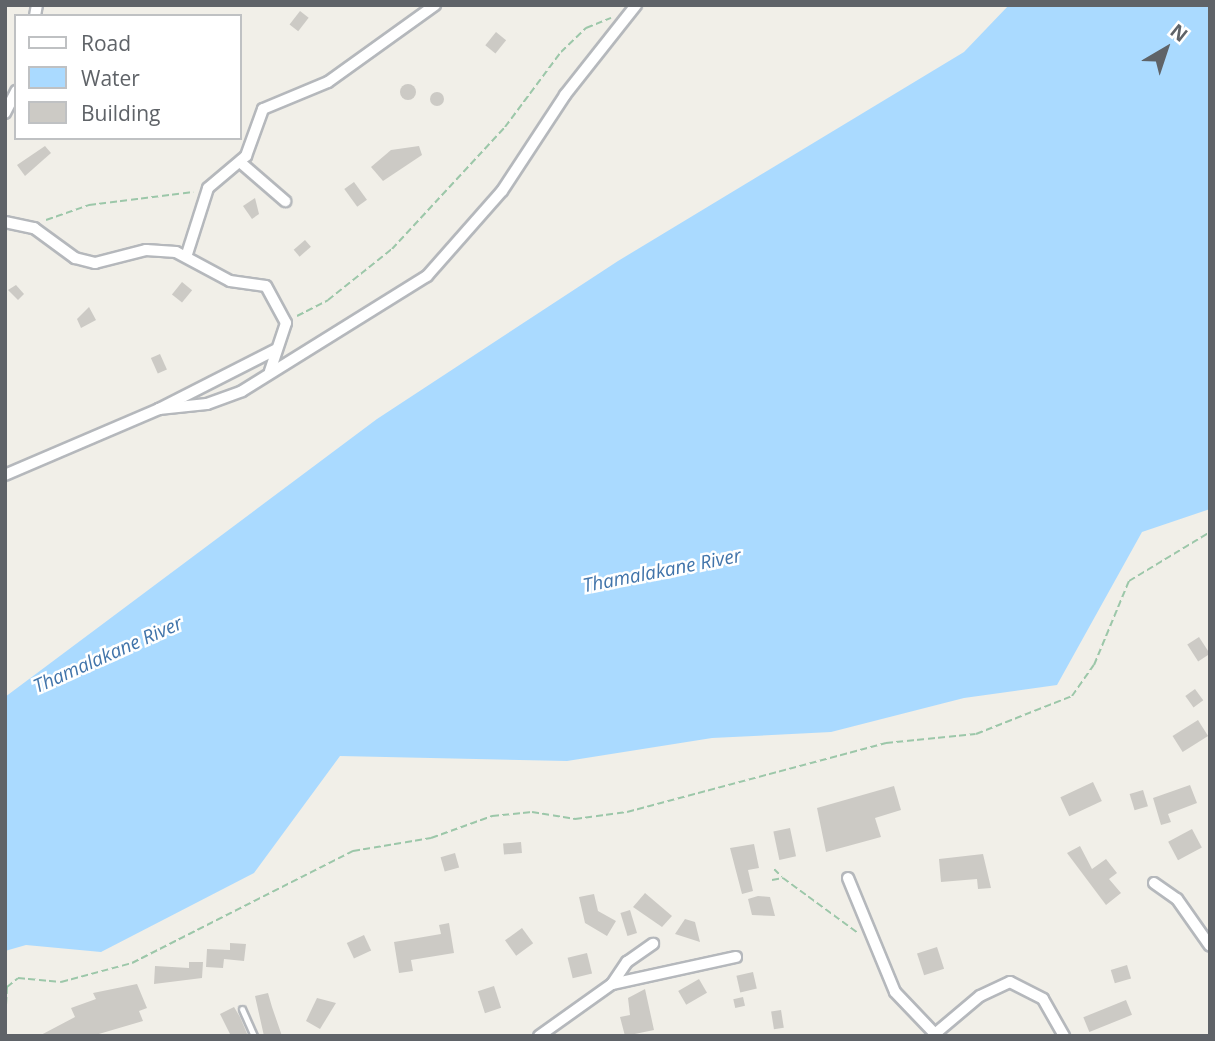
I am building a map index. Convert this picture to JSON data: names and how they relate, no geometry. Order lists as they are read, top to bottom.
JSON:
{
  "water": ["Thamalakane River"],
  "legend": ["Road", "Water", "Building"],
  "north": "top right"
}
